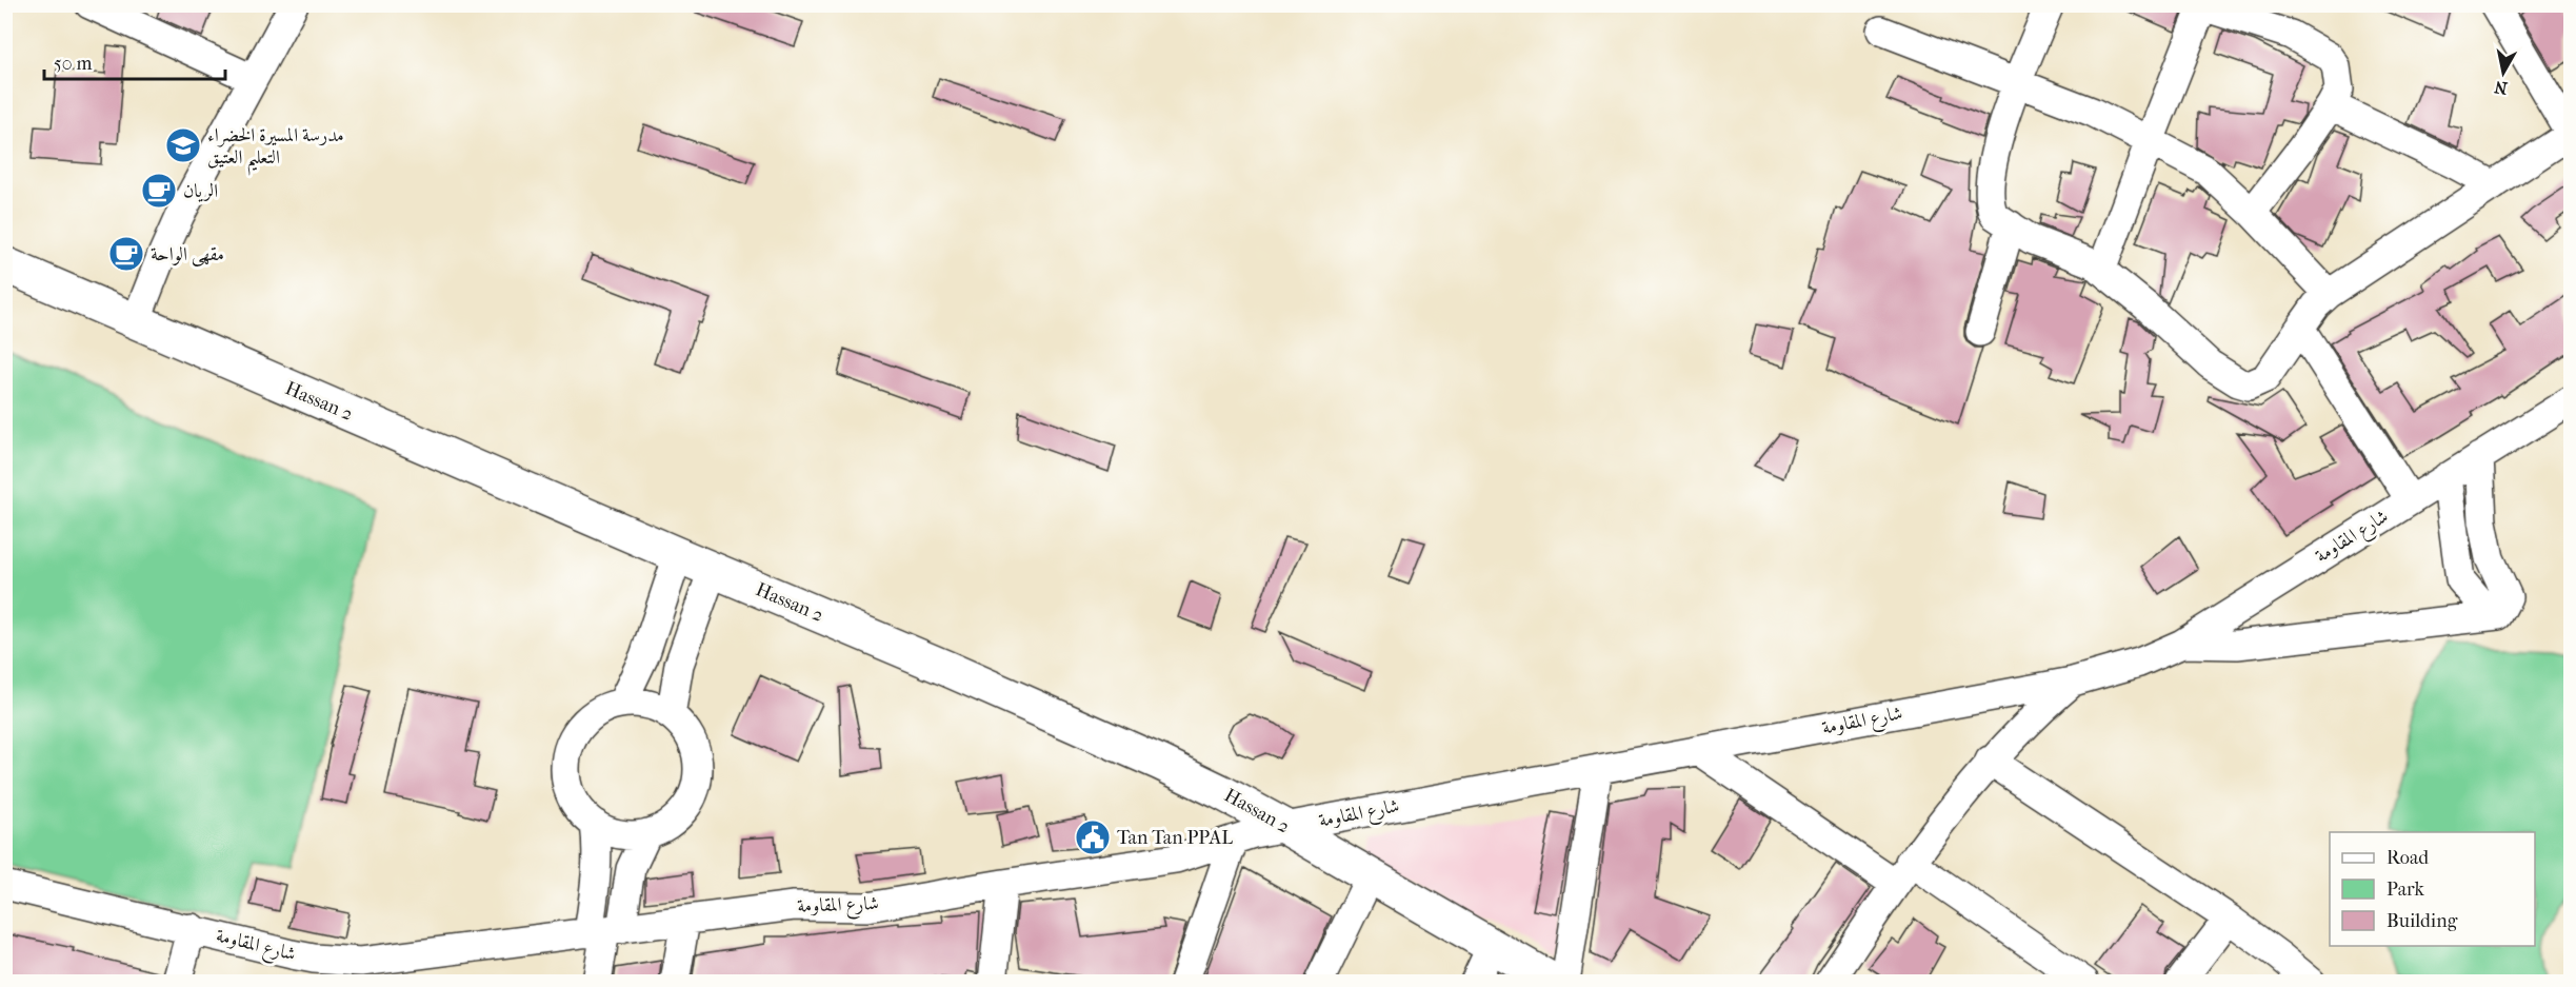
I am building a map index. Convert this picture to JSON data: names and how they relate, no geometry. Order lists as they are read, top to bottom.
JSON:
{
  "streets": {
    "main road": ["Hassan 2"],
    "street": ["شارع المقاومة"]
  },
  "crossings": [
    ["Hassan 2", "شارع المقاومة"]
  ],
  "places": {
    "school or university": ["مدرسة المسيرة الخضراء التعليم العتيق"],
    "cafe": ["الريان", "مقهى الواحة"],
    "public building": ["Tan Tan PPAL"]
  },
  "legend": ["Road", "Park", "Building"],
  "scale_bar": "50 m",
  "north": "bottom"
}
